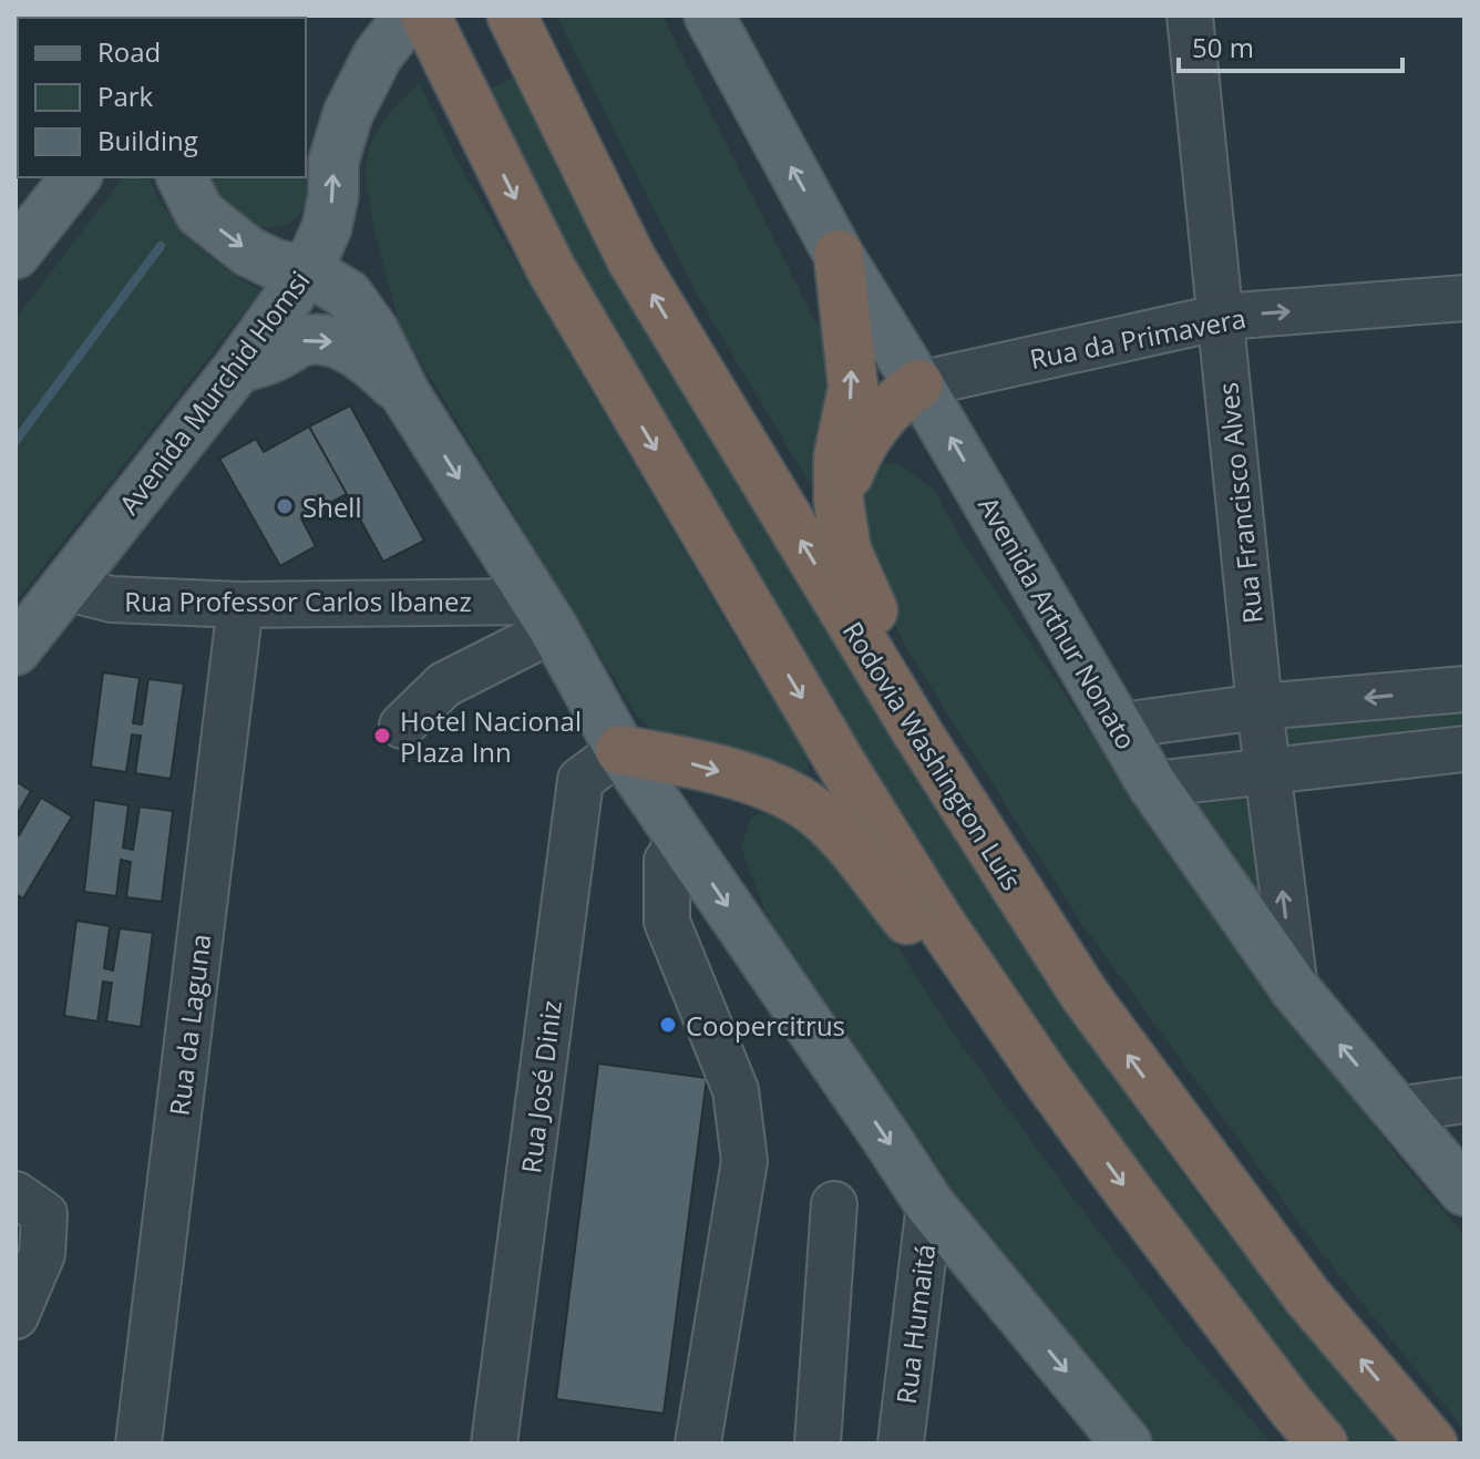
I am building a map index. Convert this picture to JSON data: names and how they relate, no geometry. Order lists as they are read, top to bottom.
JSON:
{
  "streets": {
    "highway": ["Rodovia Washington Luís"],
    "main road": ["Avenida Murchid Homsi", "Avenida Arthur Nonato"],
    "street": [
      "Rua da Primavera",
      "Rua Francisco Alves",
      "Rua Professor Carlos Ibanez",
      "Rua da Laguna",
      "Rua José Diniz",
      "Rua Humaitá"
    ]
  },
  "crossings": [
    ["Rua da Primavera", "Rua Francisco Alves"],
    ["Rua da Primavera", "Avenida Arthur Nonato"],
    ["Avenida Murchid Homsi", "Rua Professor Carlos Ibanez"],
    ["Rua Francisco Alves", "Avenida Arthur Nonato"],
    ["Rua Professor Carlos Ibanez", "Rua da Laguna"]
  ],
  "one_way": ["Avenida Murchid Homsi"],
  "places": ["Shell", "Hotel Nacional Plaza Inn", "Coopercitrus"],
  "legend": ["Road", "Park", "Building"],
  "scale_bar": "50 m"
}
